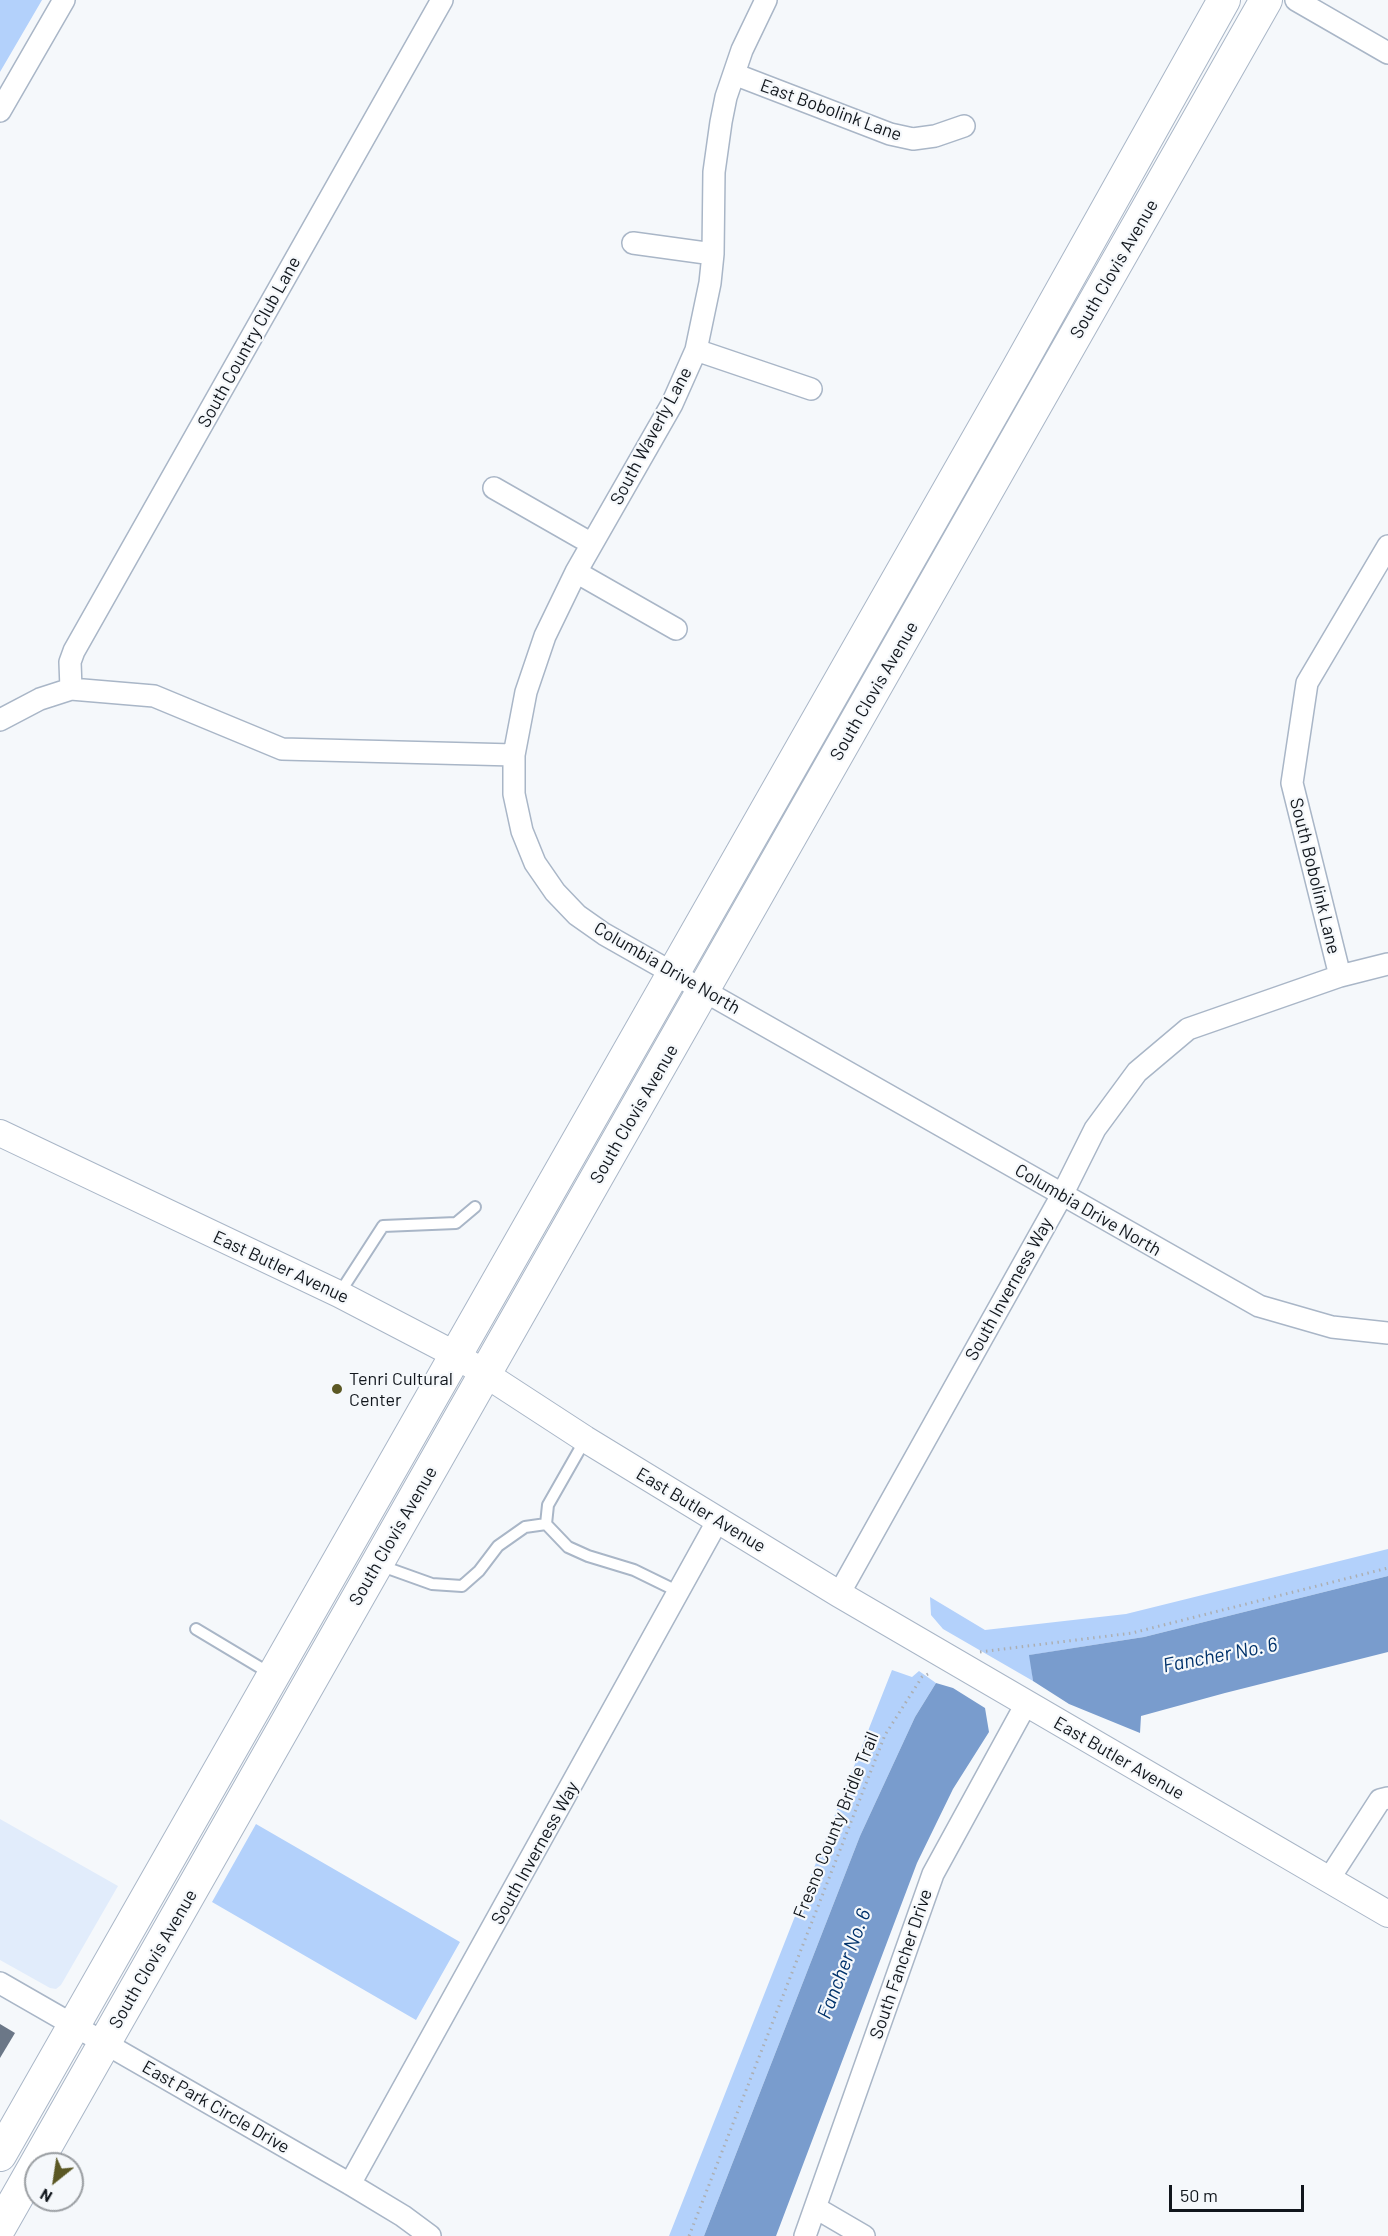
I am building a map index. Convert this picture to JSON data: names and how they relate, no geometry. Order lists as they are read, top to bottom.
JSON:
{
  "streets": {
    "main road": ["South Clovis Avenue"],
    "street": [
      "East Bobolink Lane",
      "South Country Club Lane",
      "South Waverly Lane",
      "South Bobolink Lane",
      "Columbia Drive North",
      "East Butler Avenue",
      "South Inverness Way",
      "South Fancher Drive",
      "East Park Circle Drive"
    ],
    "path": ["Fresno County Bridle Trail"]
  },
  "crossings": [
    ["East Bobolink Lane", "South Waverly Lane"],
    ["South Clovis Avenue", "Columbia Drive North"],
    ["South Clovis Avenue", "East Butler Avenue"],
    ["South Clovis Avenue", "East Park Circle Drive"],
    ["South Waverly Lane", "Columbia Drive North"],
    ["South Bobolink Lane", "South Inverness Way"],
    ["Columbia Drive North", "South Inverness Way"],
    ["East Butler Avenue", "South Inverness Way"],
    ["East Butler Avenue", "Fresno County Bridle Trail"],
    ["East Butler Avenue", "South Fancher Drive"],
    ["South Inverness Way", "East Park Circle Drive"]
  ],
  "water": ["Fancher No. 6"],
  "places": ["Tenri Cultural Center"],
  "scale_bar": "50 m",
  "north": "bottom left"
}
